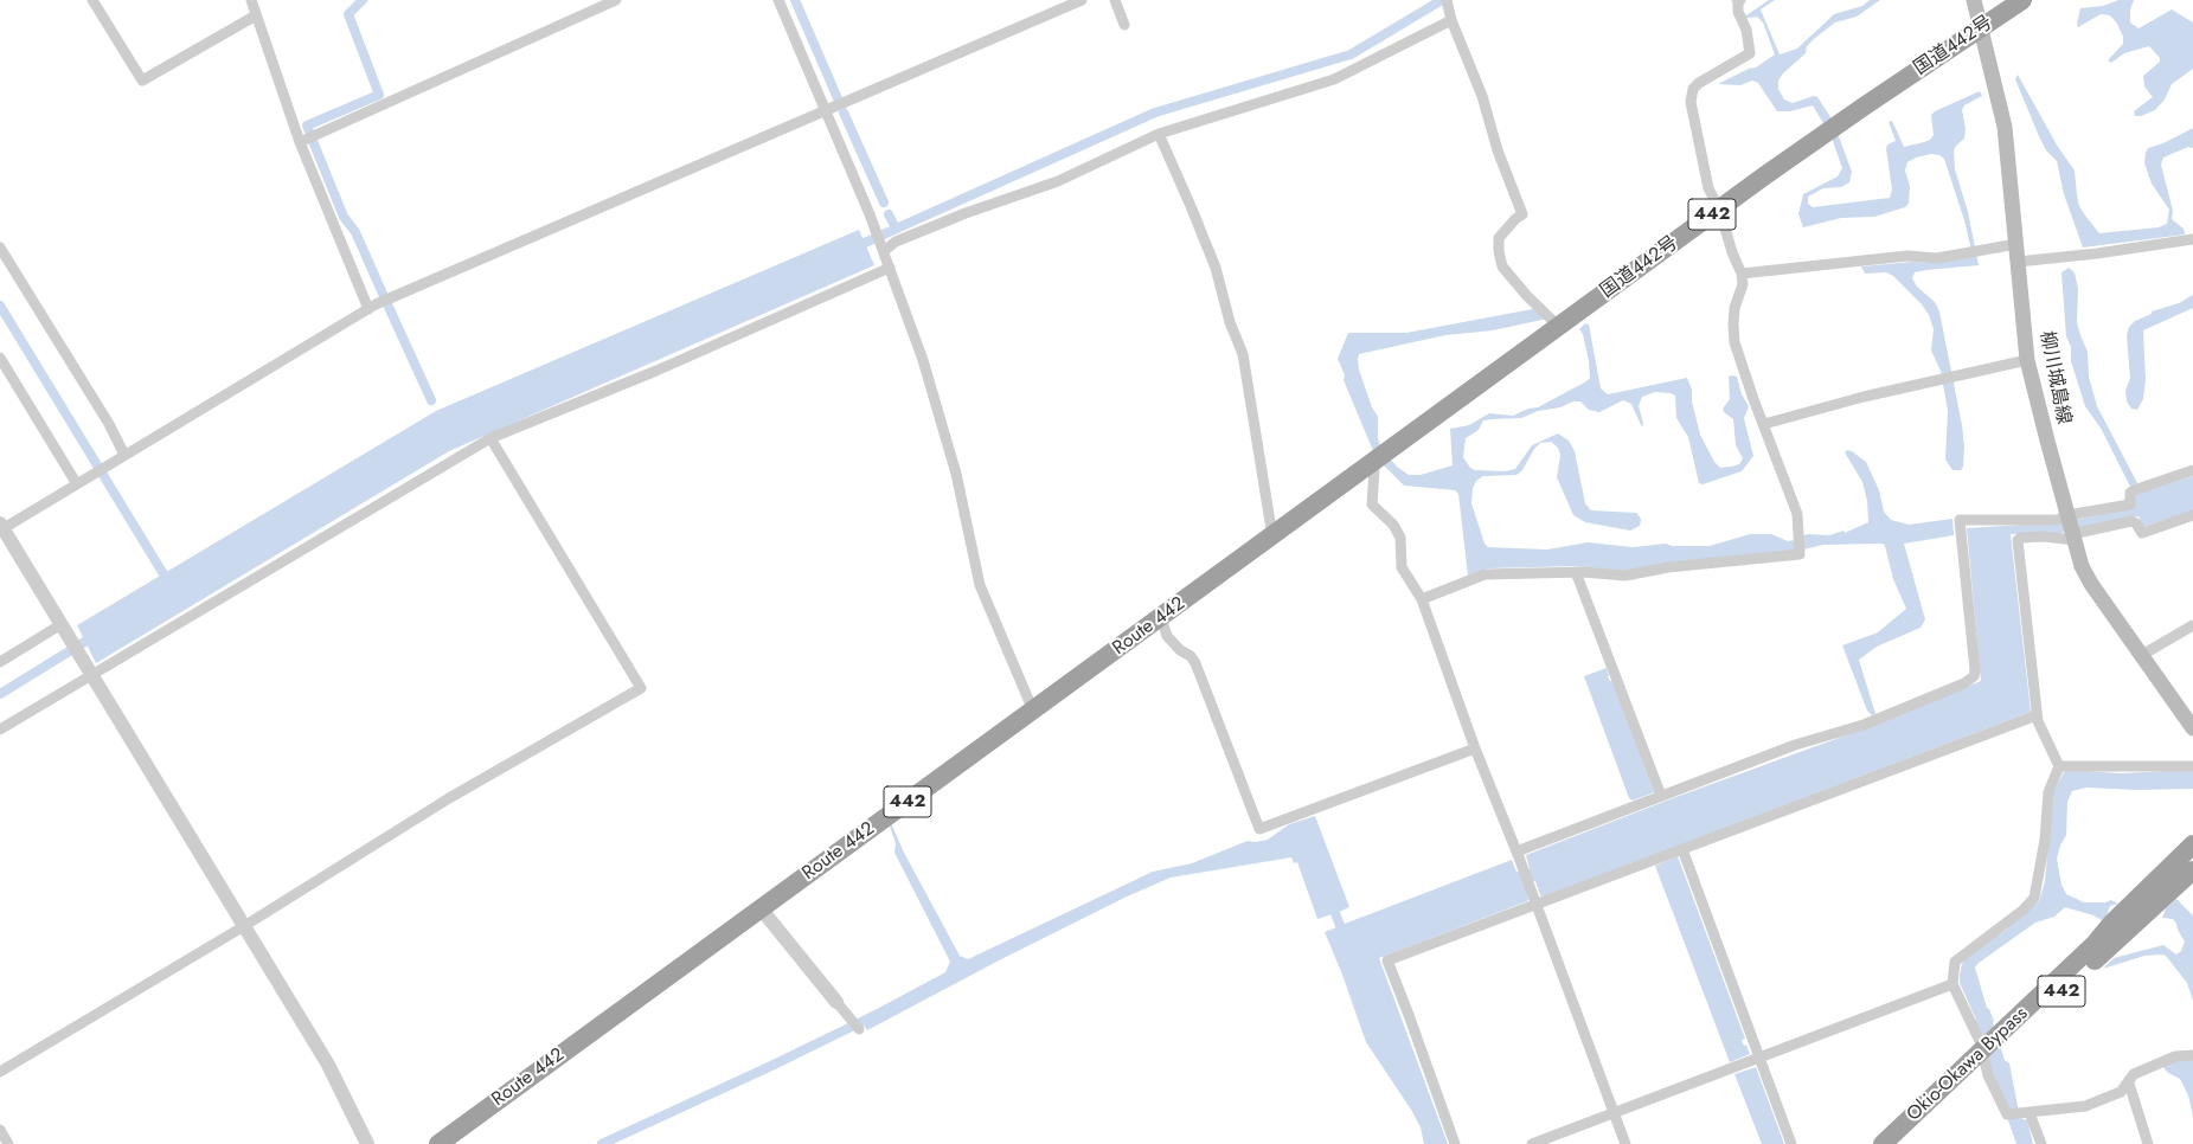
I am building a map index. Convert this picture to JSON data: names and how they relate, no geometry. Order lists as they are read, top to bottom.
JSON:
{
  "streets": {
    "highway": [
      "国道442号",
      "442",
      "Route 442",
      "Okio-Okawa Bypass"
    ],
    "main road": ["柳川城島線"]
  },
  "crossings": [
    ["国道442号", "柳川城島線"],
    ["国道442号", "Route 442"]
  ]
}
